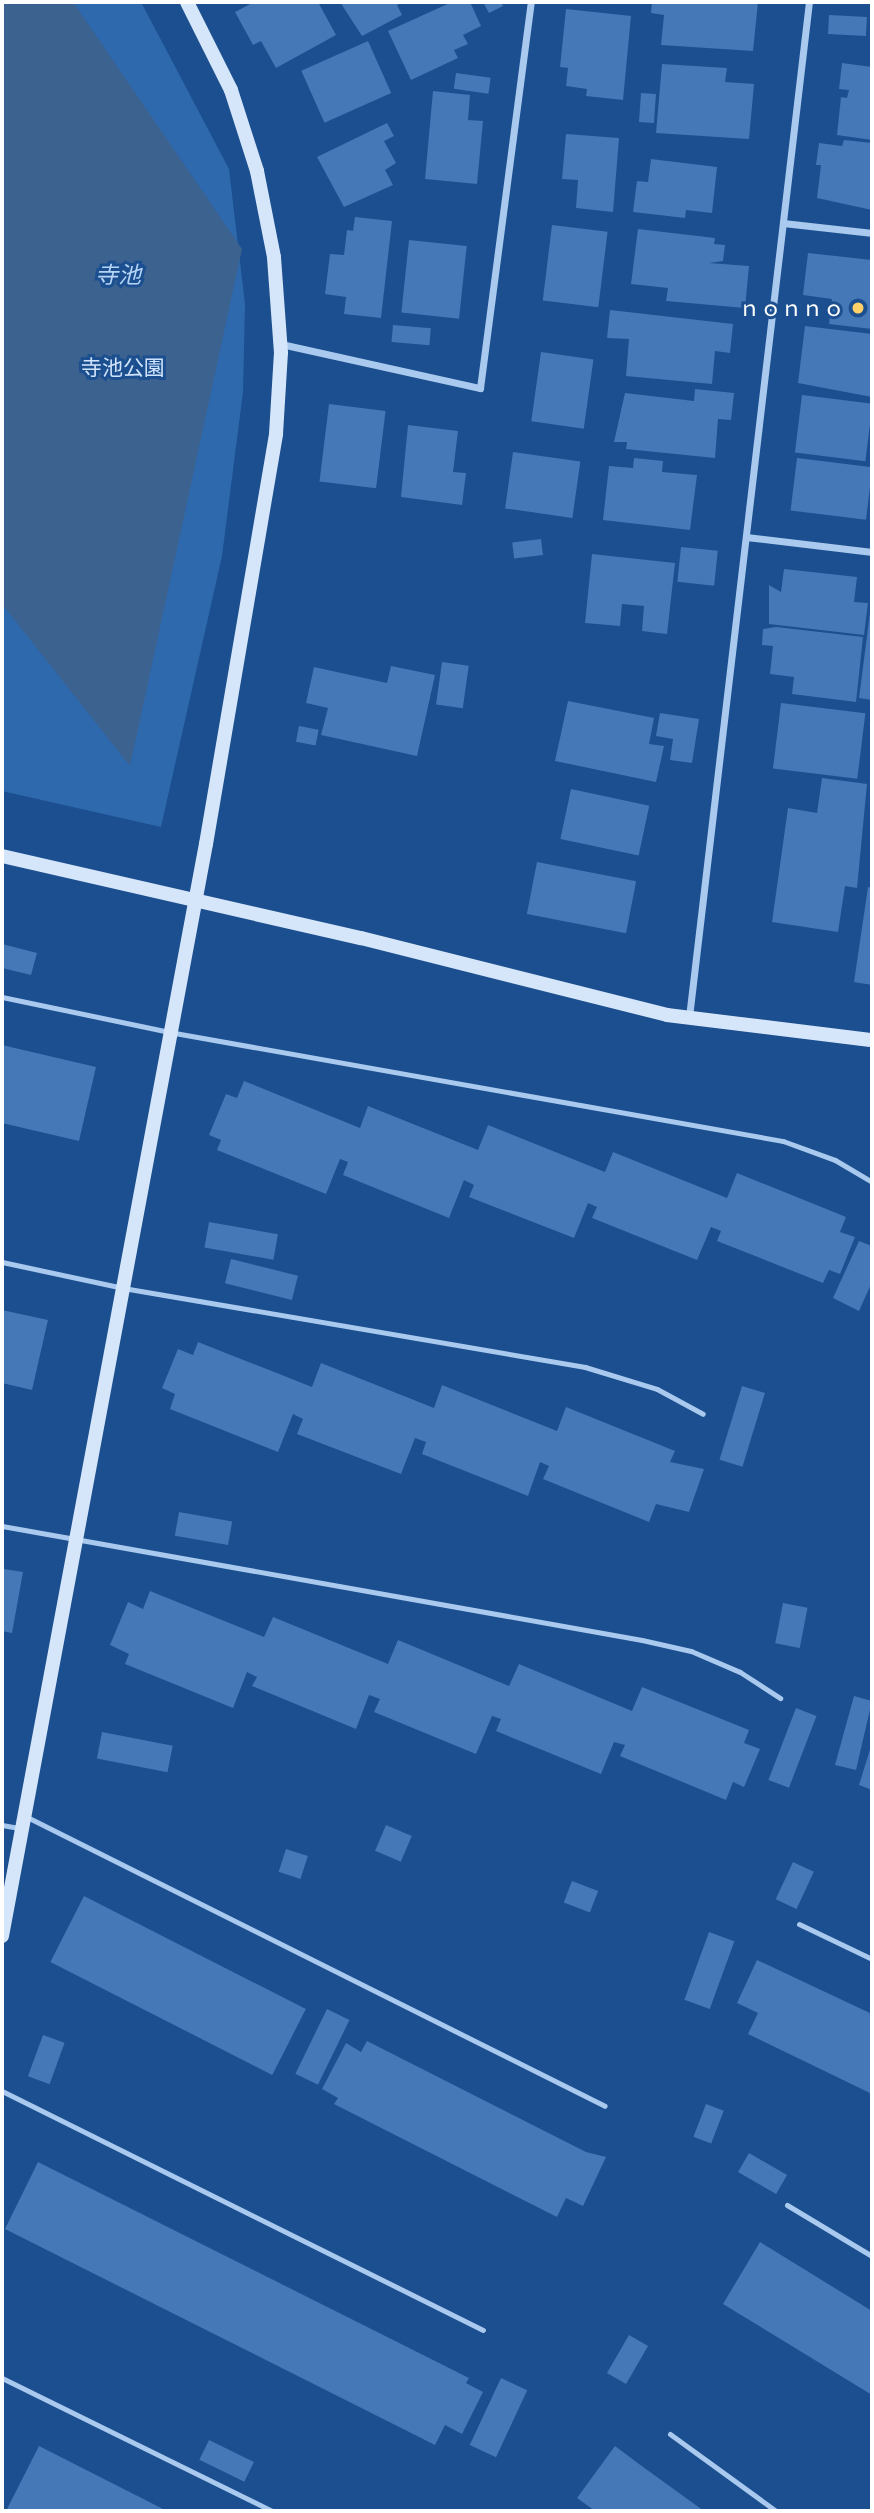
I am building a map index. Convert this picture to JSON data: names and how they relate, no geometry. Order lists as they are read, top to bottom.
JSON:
{
  "water": ["寺池"],
  "parks": ["寺池公園"],
  "places": ["ｎｏｎｎｏ"]
}
